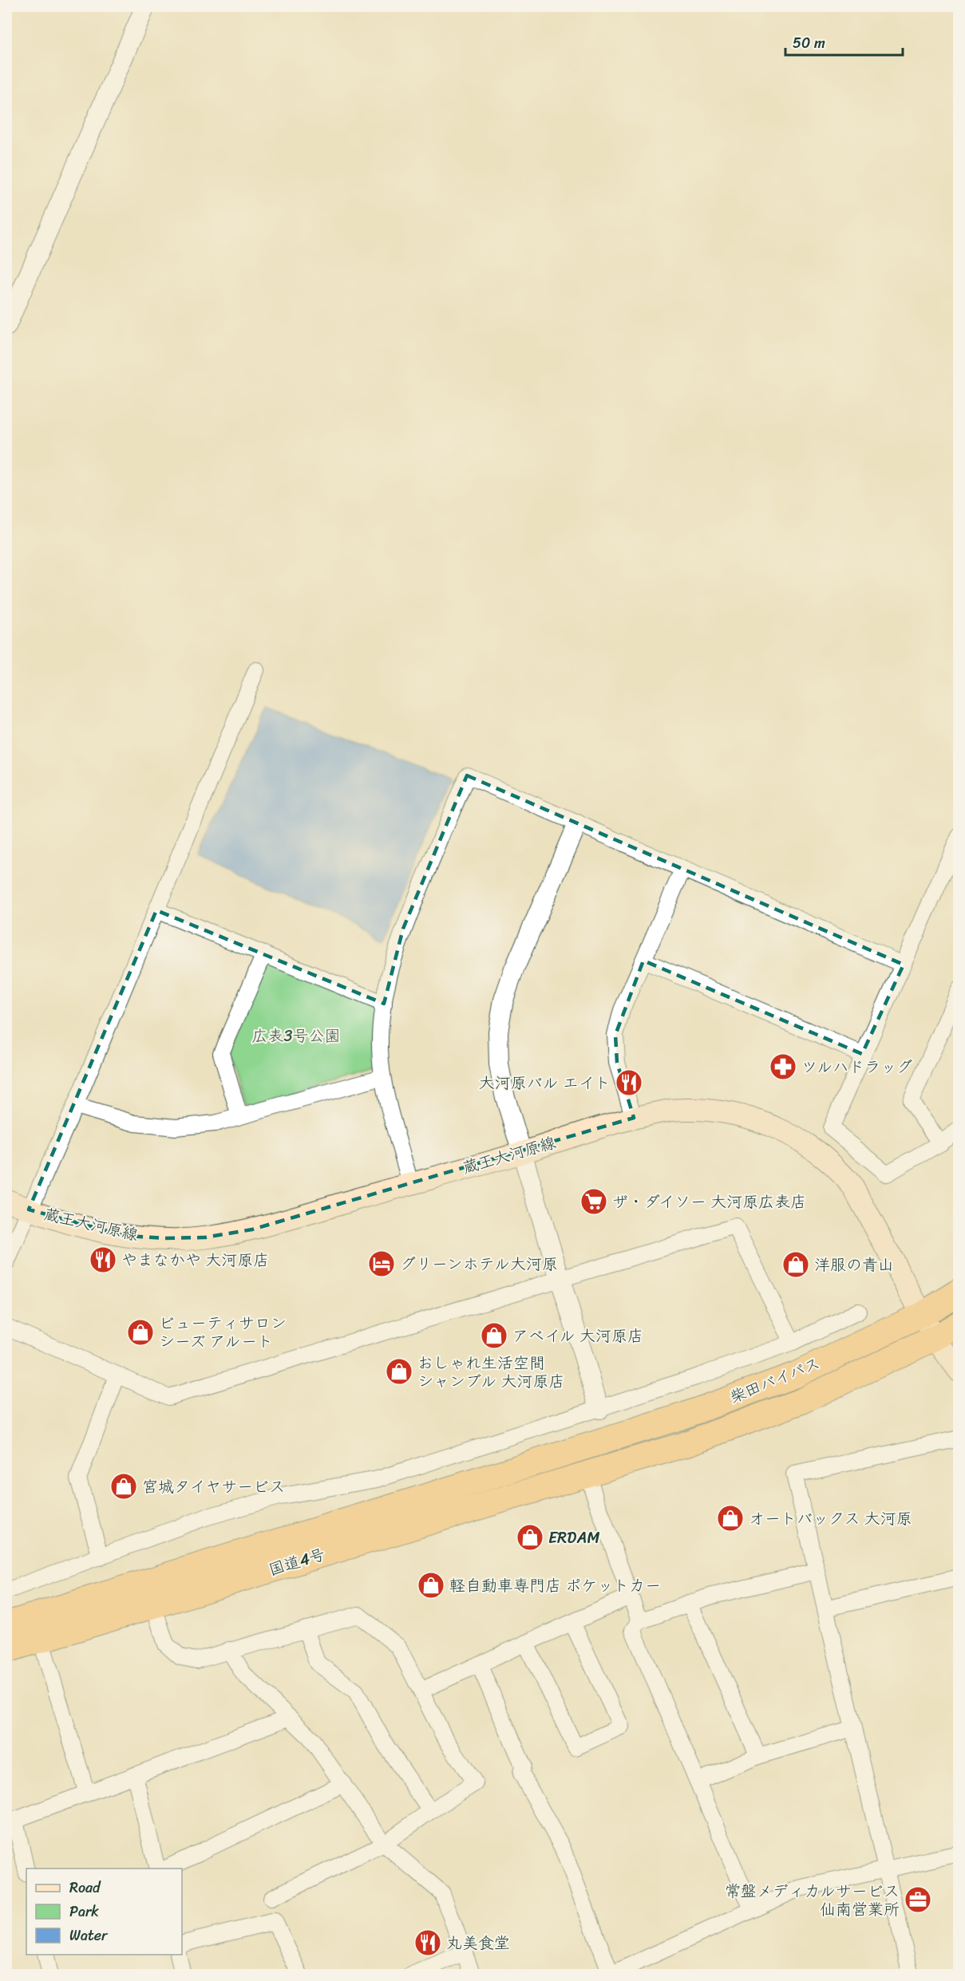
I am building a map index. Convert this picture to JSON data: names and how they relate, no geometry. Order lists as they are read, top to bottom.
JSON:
{
  "streets": {
    "highway": ["柴田バイパス", "国道4号"],
    "main road": ["蔵王大河原線"]
  },
  "crossings": [
    ["蔵王大河原線", "柴田バイパス"],
    ["柴田バイパス", "国道4号"]
  ],
  "parks": ["広表3号公園"],
  "places": {
    "pharmacy": ["ツルハドラッグ"],
    "restaurant": ["大河原バル エイト", "やまなかや 大河原店", "丸美食堂"],
    "supermarket": ["ザ・ダイソー 大河原広表店"],
    "hotel": ["グリーンホテル大河原"],
    "shop": [
      "洋服の青山",
      "ビューティサロン シーズ アルート",
      "アベイル 大河原店",
      "おしゃれ生活空間 シャンブル 大河原店",
      "宮城タイヤサービス",
      "オートバックス 大河原",
      "ERDAM",
      "軽自動車専門店 ポケットカー"
    ],
    "office": ["常盤メディカルサービス 仙南営業所"]
  },
  "legend": ["Road", "Park", "Water"],
  "scale_bar": "50 m"
}
